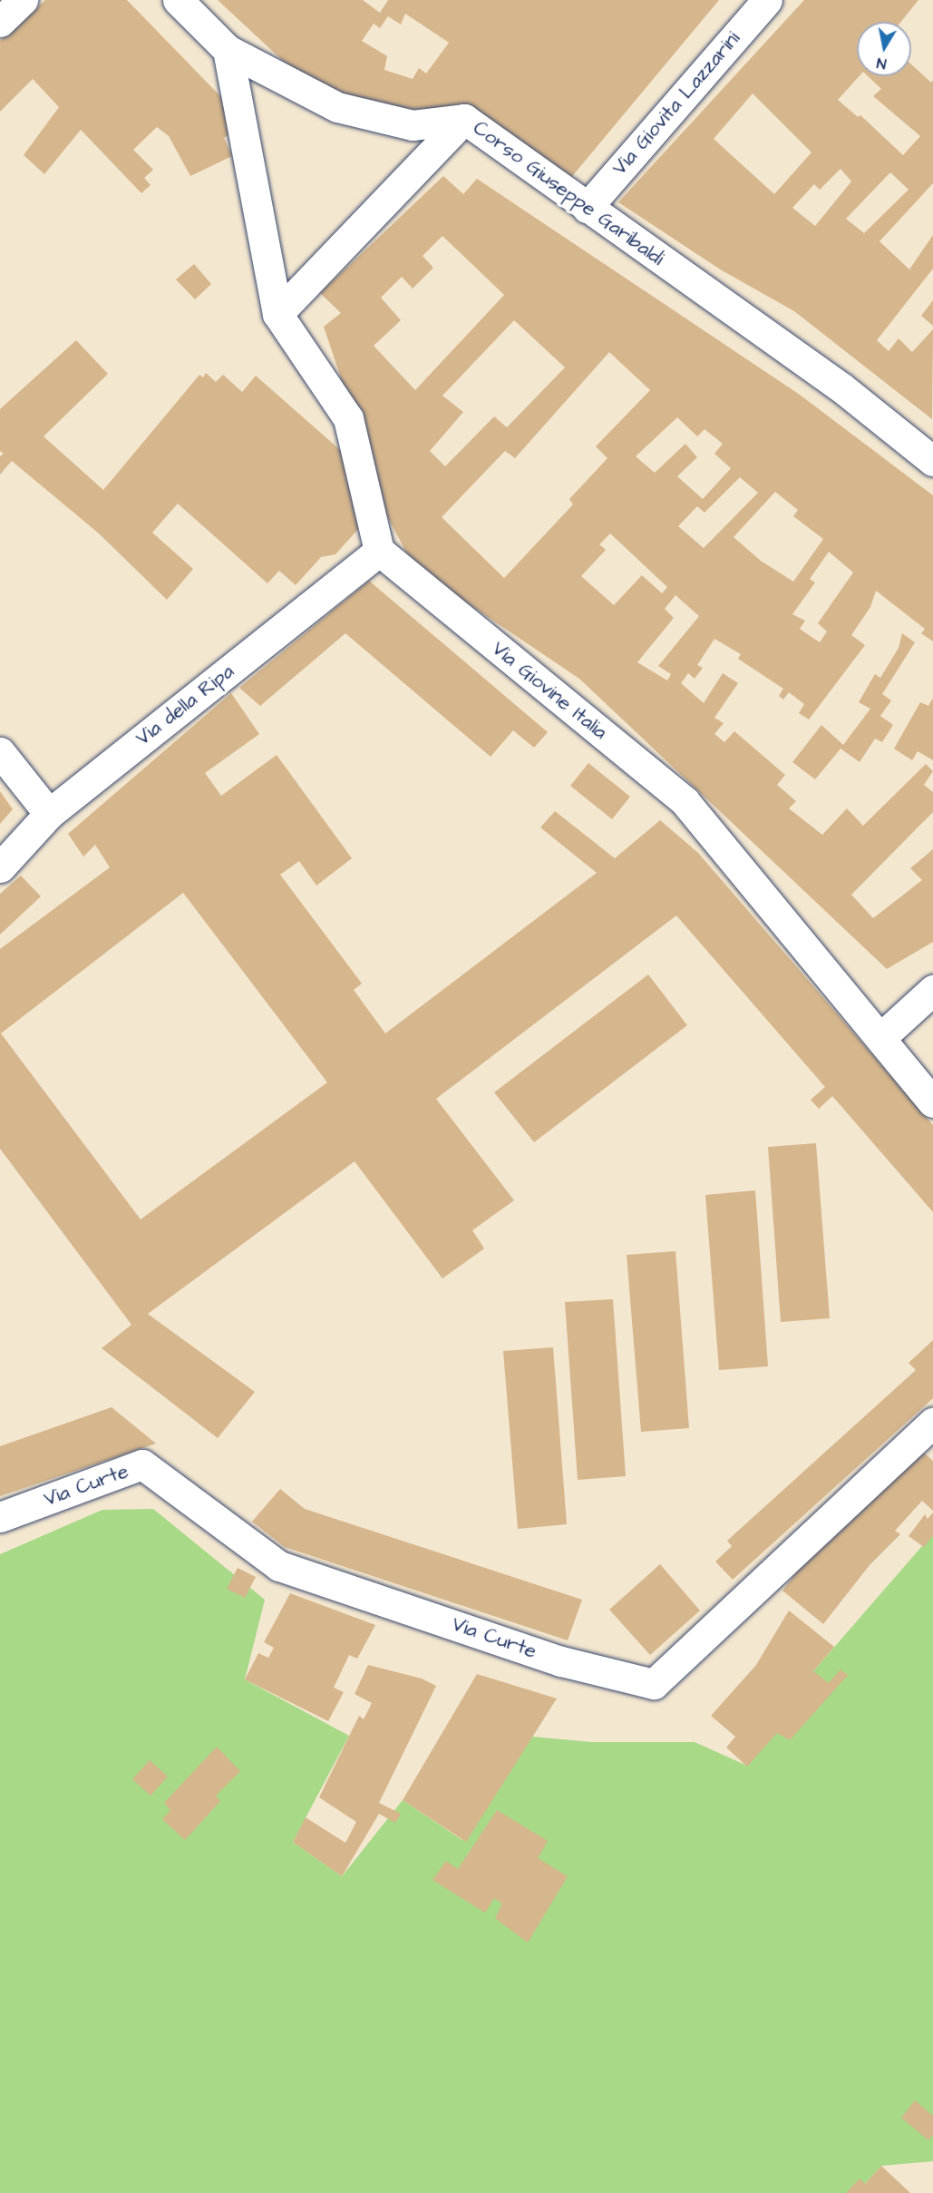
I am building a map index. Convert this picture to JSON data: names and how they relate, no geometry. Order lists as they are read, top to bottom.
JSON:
{
  "streets": {
    "street": [
      "Via Giovita Lazzarini",
      "Corso Giuseppe Garibaldi",
      "Via Giovine Italia",
      "Via della Ripa",
      "Via Curte"
    ]
  },
  "crossings": [
    ["Via Giovita Lazzarini", "Corso Giuseppe Garibaldi"],
    ["Via Giovine Italia", "Via della Ripa"]
  ],
  "north": "bottom"
}
